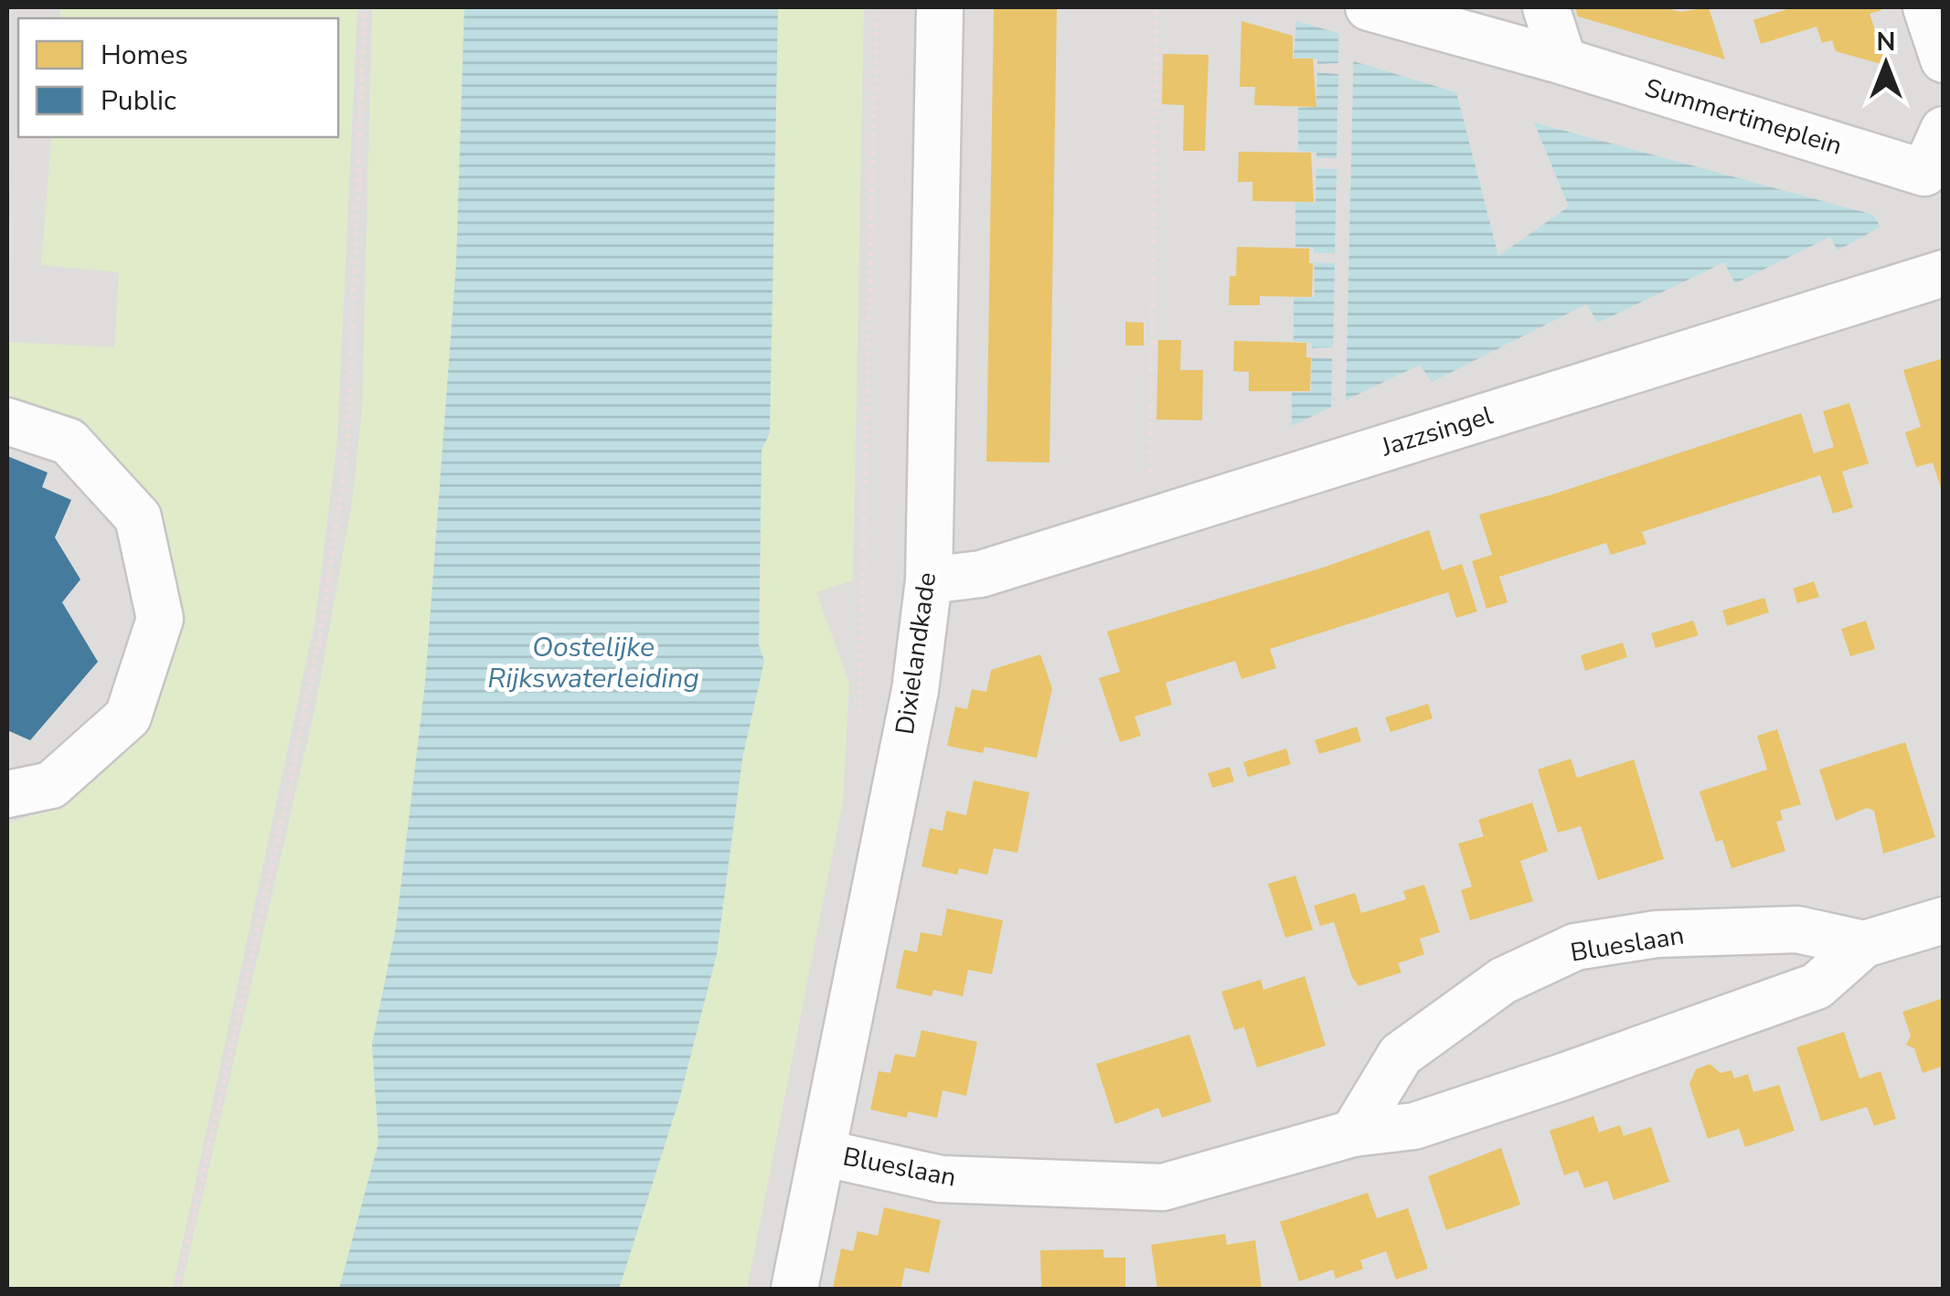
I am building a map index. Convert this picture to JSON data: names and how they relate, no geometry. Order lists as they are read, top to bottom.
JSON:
{
  "streets": {
    "street": [
      "Summertimeplein",
      "Jazzsingel",
      "Dixielandkade",
      "Blueslaan"
    ]
  },
  "crossings": [
    ["Jazzsingel", "Dixielandkade"],
    ["Dixielandkade", "Blueslaan"]
  ],
  "water": ["Oostelijke Rijkswaterleiding"],
  "legend": ["Homes", "Public"],
  "north": "top"
}
